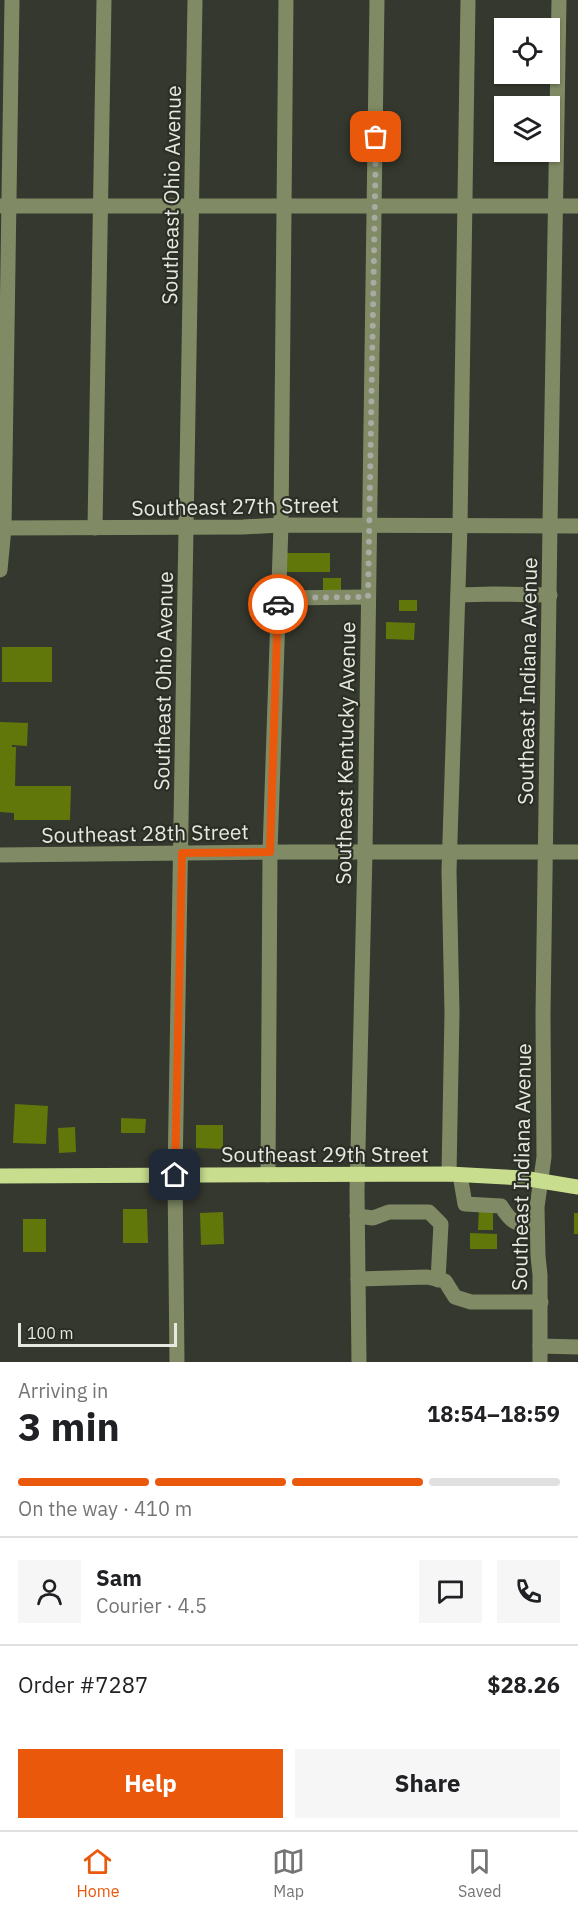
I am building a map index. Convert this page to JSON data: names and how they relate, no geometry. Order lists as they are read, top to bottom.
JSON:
{
  "streets": {
    "main road": ["Southeast 29th Street"],
    "street": [
      "Southeast Ohio Avenue",
      "Southeast 27th Street",
      "Southeast Indiana Avenue",
      "Southeast Kentucky Avenue",
      "Southeast 28th Street"
    ]
  },
  "crossings": [
    ["Southeast Ohio Avenue", "Southeast 27th Street"],
    ["Southeast Ohio Avenue", "Southeast 28th Street"],
    ["Southeast Ohio Avenue", "Southeast 29th Street"],
    ["Southeast 27th Street", "Southeast Indiana Avenue"],
    ["Southeast 27th Street", "Southeast Kentucky Avenue"],
    ["Southeast Indiana Avenue", "Southeast 28th Street"],
    ["Southeast Indiana Avenue", "Southeast 29th Street"],
    ["Southeast Kentucky Avenue", "Southeast 28th Street"],
    ["Southeast Kentucky Avenue", "Southeast 29th Street"]
  ],
  "scale_bar": "100 m",
  "page": {
    "scale": "100 m",
    "heading": ["3 min", "Arriving in", "18:54–18:59"],
    "panel": [
      "Sam",
      "Courier · 4.5",
      "Order #7287",
      "$28.26"
    ],
    "bar": "On the way · 410 m",
    "buttons": ["Help", "Share"],
    "tabs": ["Home", "Map", "Saved"]
  }
}
